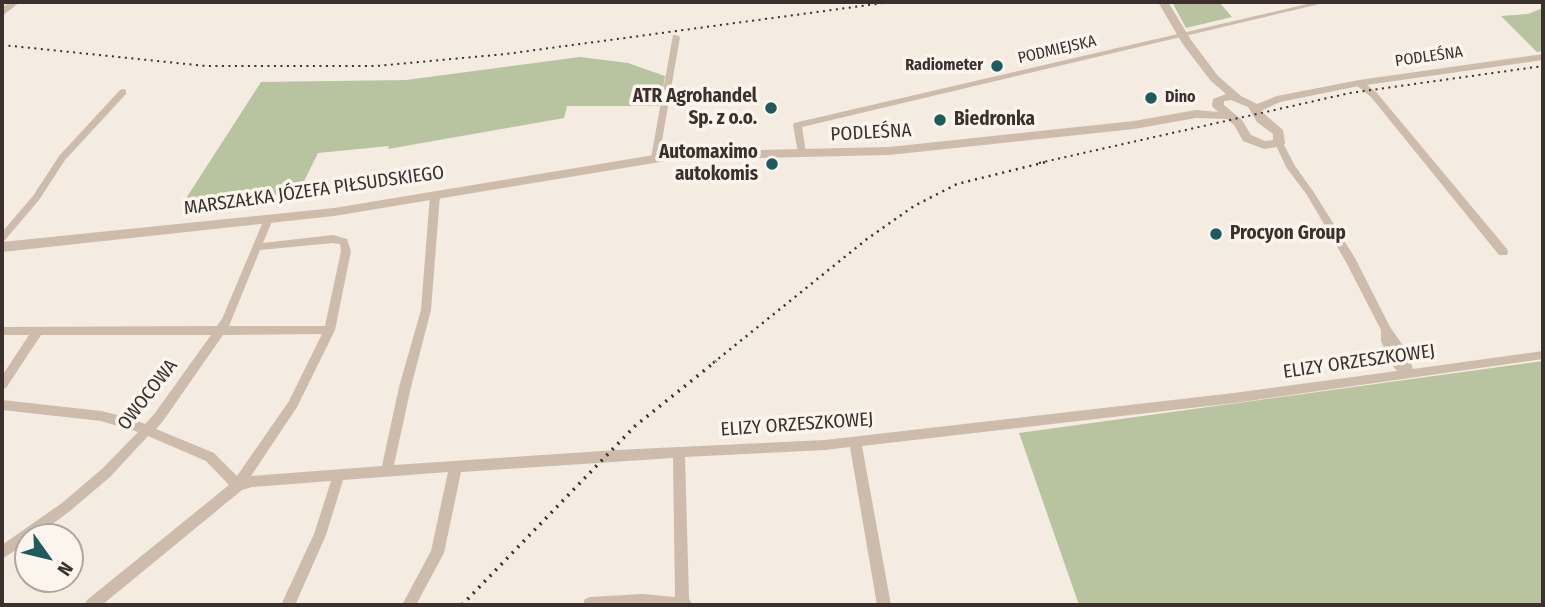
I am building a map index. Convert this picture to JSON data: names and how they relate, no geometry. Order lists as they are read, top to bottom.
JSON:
{
  "streets": {
    "street": [
      "PODMIEJSKA",
      "PODLEŚNA",
      "MARSZAŁKA JÓZEFA PIŁSUDSKIEGO",
      "ELIZY ORZESZKOWEJ",
      "OWOCOWA"
    ]
  },
  "crossings": [
    ["PODMIEJSKA", "PODLEŚNA"],
    ["PODLEŚNA", "MARSZAŁKA JÓZEFA PIŁSUDSKIEGO"],
    ["MARSZAŁKA JÓZEFA PIŁSUDSKIEGO", "OWOCOWA"]
  ],
  "places": [
    "Radiometer",
    "Dino",
    "ATR Agrohandel Sp. z o.o.",
    "Biedronka",
    "Automaximo autokomis",
    "Procyon Group"
  ],
  "north": "bottom right"
}
